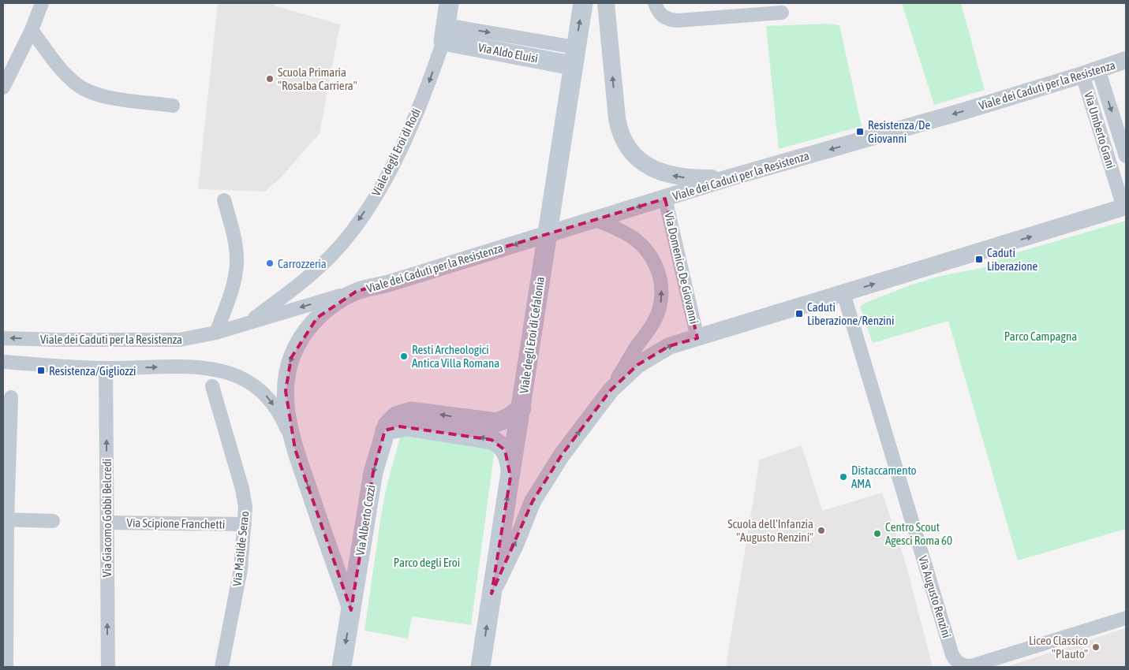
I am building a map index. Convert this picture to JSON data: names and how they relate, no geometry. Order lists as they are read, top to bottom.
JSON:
{
  "streets": {
    "main road": [
      "Via Aldo Eluisi",
      "Viale degli Eroi di Rodi",
      "Viale degli Eroi di Cefalonia",
      "Via Alberto Cozzi"
    ],
    "street": [
      "Viale dei Caduti per la Resistenza",
      "Via Umberto Grani",
      "Via Domenico De Giovanni",
      "Via Giacomo Gobbi Belcredi",
      "Via Scipione Franchetti",
      "Via Matilde Serao",
      "Via Augusto Renzini"
    ]
  },
  "crossings": [
    ["Via Aldo Eluisi", "Viale degli Eroi di Rodi"],
    ["Via Aldo Eluisi", "Viale degli Eroi di Cefalonia"],
    ["Viale dei Caduti per la Resistenza", "Via Umberto Grani"],
    ["Viale dei Caduti per la Resistenza", "Viale degli Eroi di Rodi"],
    ["Viale dei Caduti per la Resistenza", "Via Domenico De Giovanni"],
    ["Viale dei Caduti per la Resistenza", "Via Giacomo Gobbi Belcredi"],
    ["Viale dei Caduti per la Resistenza", "Via Alberto Cozzi"],
    ["Viale degli Eroi di Cefalonia", "Via Alberto Cozzi"],
    ["Via Giacomo Gobbi Belcredi", "Via Scipione Franchetti"],
    ["Via Scipione Franchetti", "Via Matilde Serao"]
  ],
  "one_way": ["Via Aldo Eluisi", "Viale degli Eroi di Rodi", "Viale degli Eroi di Cefalonia"],
  "parks": ["Parco Campagna", "Parco degli Eroi"],
  "places": {
    "other": [
      "Scuola Primaria \"Rosalba Carriera\"",
      "Carrozzeria",
      "Resti Archeologici Antica Villa Romana",
      "Distaccamento AMA",
      "Scuola dell'Infanzia \"Augusto Renzini\"",
      "Centro Scout Agesci Roma 60",
      "Liceo Classico \"Plauto\""
    ],
    "transit": [
      "Resistenza/De Giovanni",
      "Caduti Liberazione",
      "Caduti Liberazione/Renzini",
      "Resistenza/Gigliozzi"
    ]
  }
}
